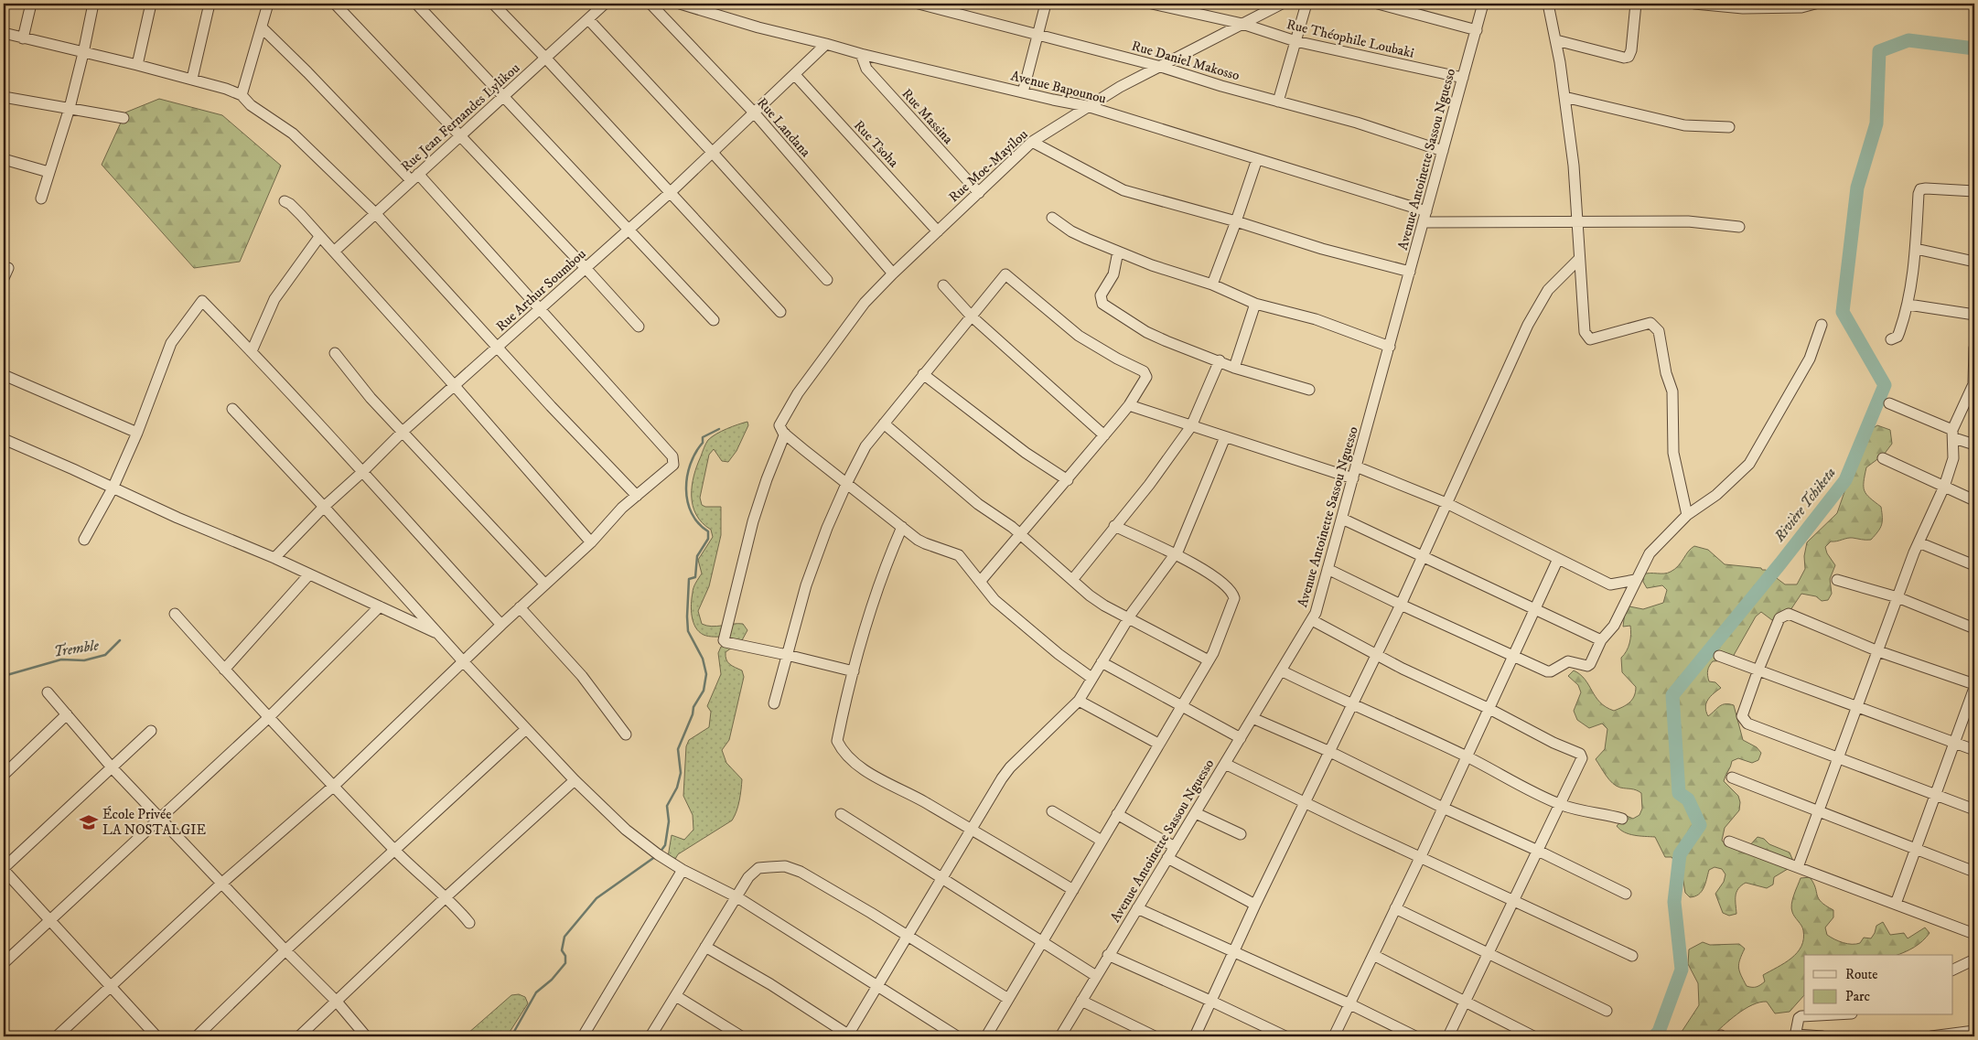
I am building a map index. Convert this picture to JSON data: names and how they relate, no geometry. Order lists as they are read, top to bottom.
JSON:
{
  "streets": {
    "street": [
      "Rue Théophile Loubaki",
      "Rue Daniel Makosso",
      "Avenue Bapounou",
      "Rue Massina",
      "Rue Jean Fernandes Lylikou",
      "Rue Landana",
      "Rue Tsoha",
      "Avenue Antoinette Sassou Nguesso",
      "Rue Moe-Mayilou",
      "Rue Arthur Soumbou"
    ]
  },
  "crossings": [
    ["Rue Théophile Loubaki", "Avenue Antoinette Sassou Nguesso"],
    ["Rue Théophile Loubaki", "Rue Moe-Mayilou"],
    ["Rue Daniel Makosso", "Avenue Antoinette Sassou Nguesso"],
    ["Rue Daniel Makosso", "Rue Moe-Mayilou"],
    ["Avenue Bapounou", "Rue Massina"],
    ["Avenue Bapounou", "Avenue Antoinette Sassou Nguesso"],
    ["Avenue Bapounou", "Rue Moe-Mayilou"],
    ["Avenue Bapounou", "Rue Arthur Soumbou"],
    ["Rue Massina", "Rue Moe-Mayilou"],
    ["Rue Landana", "Rue Moe-Mayilou"],
    ["Rue Landana", "Rue Arthur Soumbou"],
    ["Rue Tsoha", "Rue Moe-Mayilou"],
    ["Rue Tsoha", "Rue Arthur Soumbou"]
  ],
  "water": ["Rivière Tchiketa", "Tremble"],
  "places": {
    "school or university": ["École Privée LA NOSTALGIE"]
  },
  "legend": ["Route", "Parc"]
}
